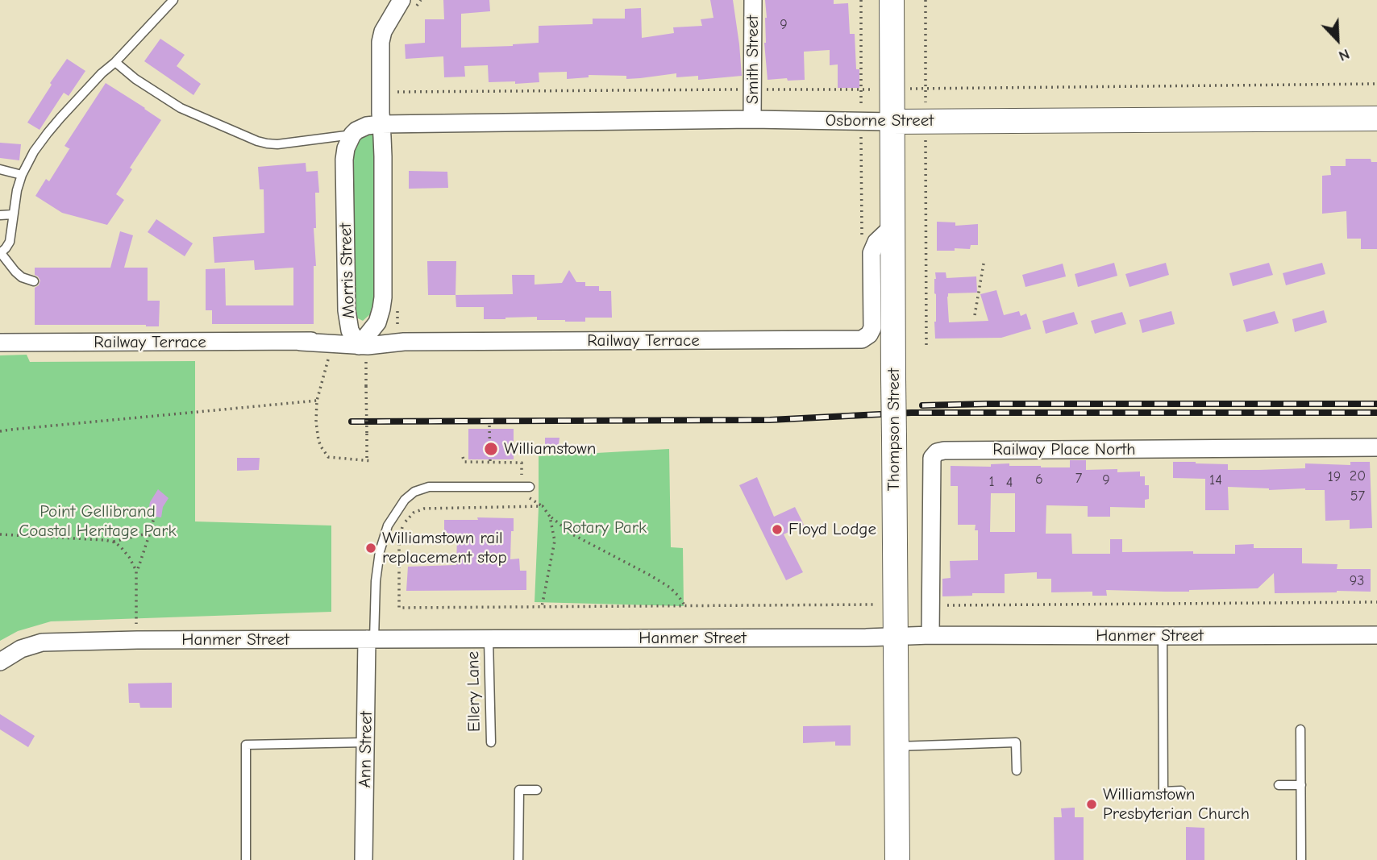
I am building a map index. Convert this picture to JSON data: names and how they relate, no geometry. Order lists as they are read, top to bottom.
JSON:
{
  "streets": {
    "street": [
      "Smith Street",
      "Osborne Street",
      "Morris Street",
      "Railway Terrace",
      "Thompson Street",
      "Railway Place North",
      "Hanmer Street",
      "Ann Street"
    ],
    "lane": ["Ellery Lane"]
  },
  "crossings": [
    ["Smith Street", "Osborne Street"],
    ["Osborne Street", "Morris Street"],
    ["Osborne Street", "Thompson Street"],
    ["Morris Street", "Railway Terrace"],
    ["Railway Terrace", "Thompson Street"],
    ["Thompson Street", "Hanmer Street"],
    ["Railway Place North", "Hanmer Street"],
    ["Hanmer Street", "Ellery Lane"],
    ["Hanmer Street", "Ann Street"]
  ],
  "parks": ["Point Gellibrand Coastal Heritage Park", "Rotary Park"],
  "places": [
    "Williamstown",
    "Floyd Lodge",
    "Williamstown rail replacement stop",
    "Williamstown Presbyterian Church"
  ],
  "house_numbers": [
    "9",
    "20",
    "19",
    "7",
    "6",
    "9",
    "14",
    "1",
    "4",
    "57",
    "93"
  ],
  "north": "bottom right"
}
